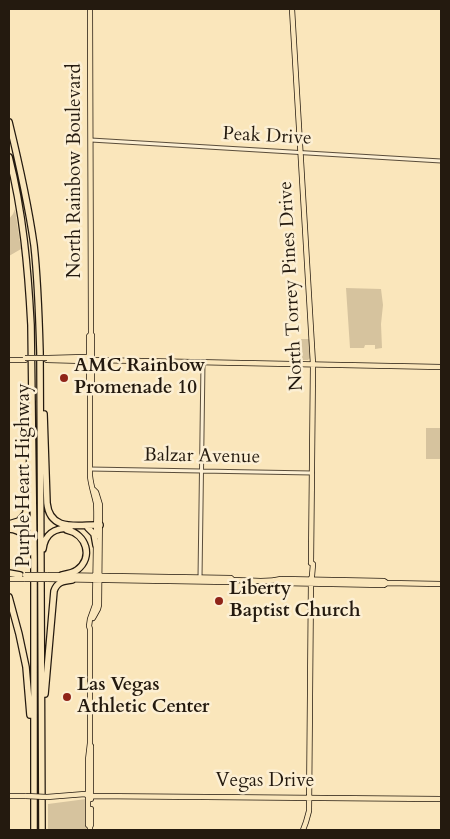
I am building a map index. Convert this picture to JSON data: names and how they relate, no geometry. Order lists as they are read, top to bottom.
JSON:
{
  "streets": {
    "highway": ["Purple Heart Highway"],
    "main road": ["North Rainbow Boulevard", "North Torrey Pines Drive", "Vegas Drive"],
    "street": ["Peak Drive", "Balzar Avenue"]
  },
  "crossings": [
    ["Peak Drive", "North Rainbow Boulevard"],
    ["Peak Drive", "North Torrey Pines Drive"],
    ["North Rainbow Boulevard", "Balzar Avenue"],
    ["North Rainbow Boulevard", "Vegas Drive"],
    ["North Torrey Pines Drive", "Balzar Avenue"],
    ["North Torrey Pines Drive", "Vegas Drive"]
  ],
  "places": ["AMC Rainbow Promenade 10", "Liberty Baptist Church", "Las Vegas Athletic Center"]
}
